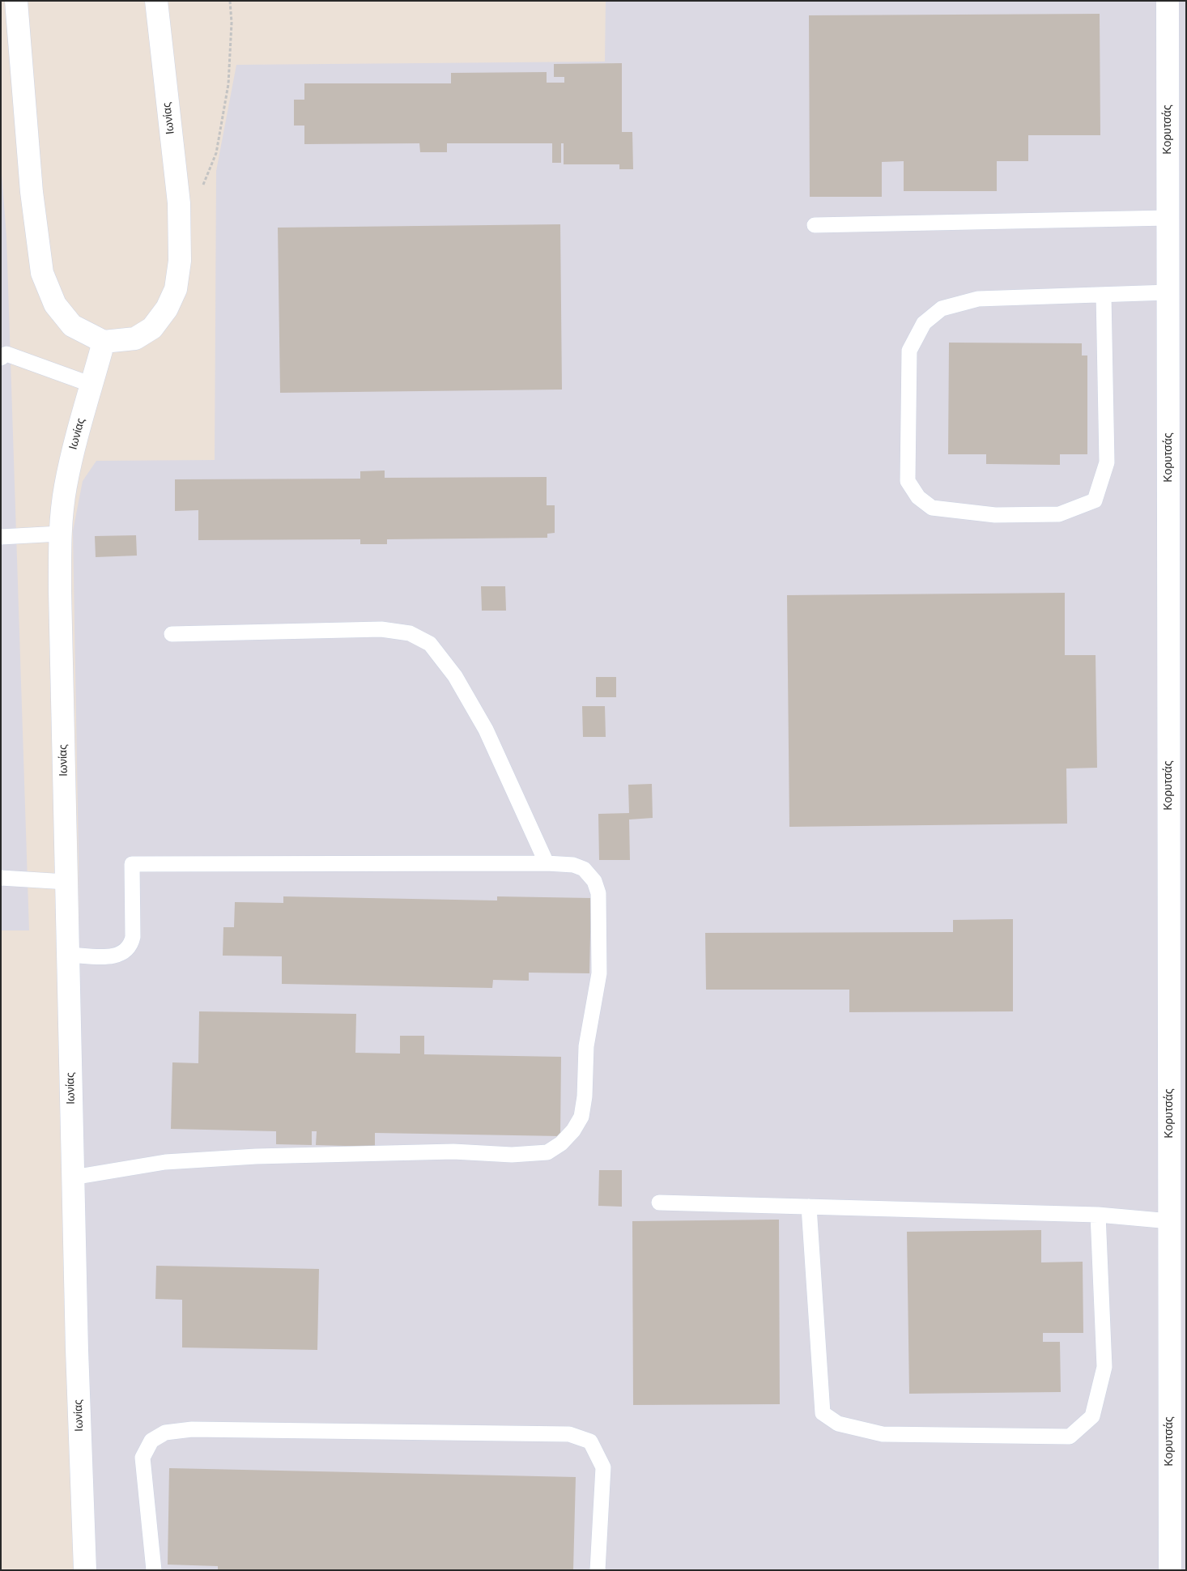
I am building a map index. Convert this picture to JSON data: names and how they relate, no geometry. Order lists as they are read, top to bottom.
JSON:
{
  "streets": {
    "street": ["Ιωνίας", "Κορυτσάς"]
  }
}
